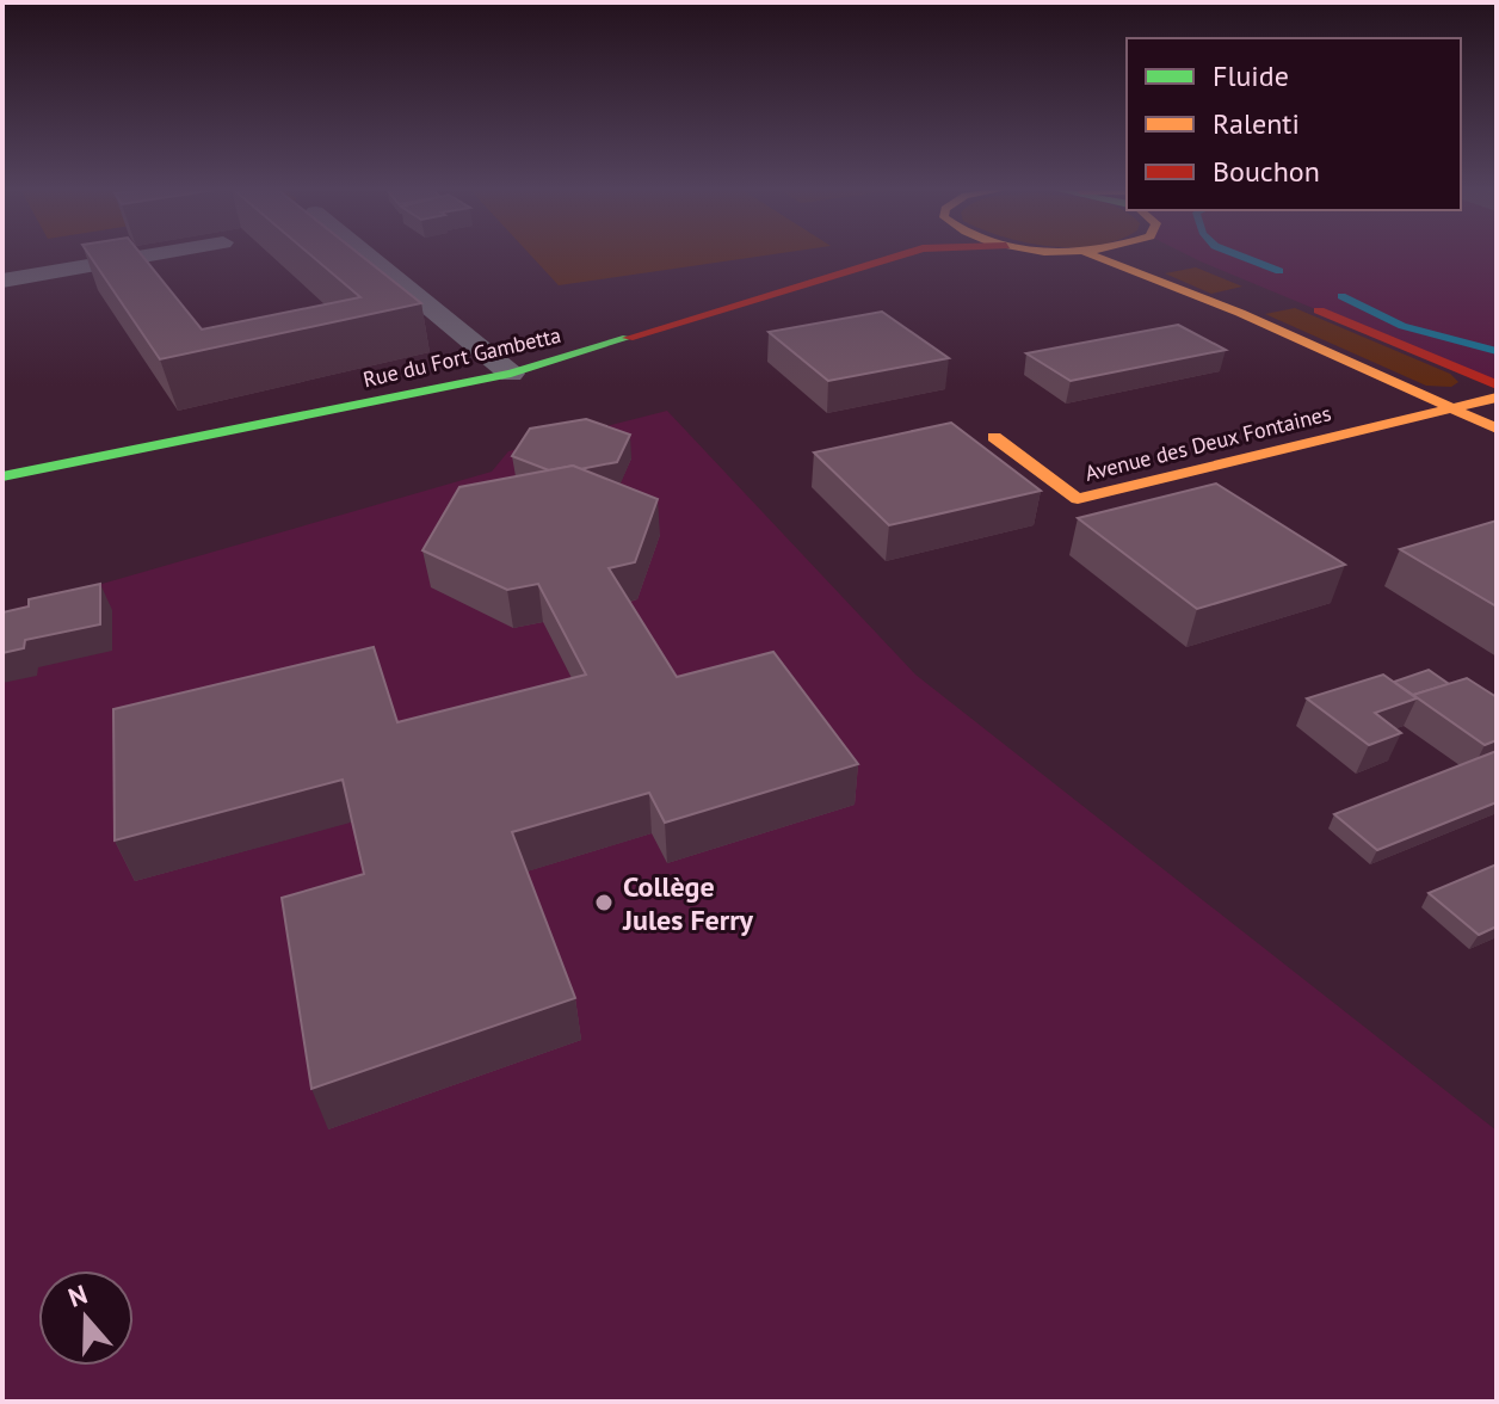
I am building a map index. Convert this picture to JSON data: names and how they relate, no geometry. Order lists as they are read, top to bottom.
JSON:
{
  "streets": {
    "street": ["Rue du Fort Gambetta", "Avenue des Deux Fontaines"]
  },
  "places": ["Collège Jules Ferry"],
  "legend": ["Fluide", "Ralenti", "Bouchon"],
  "north": "top"
}
